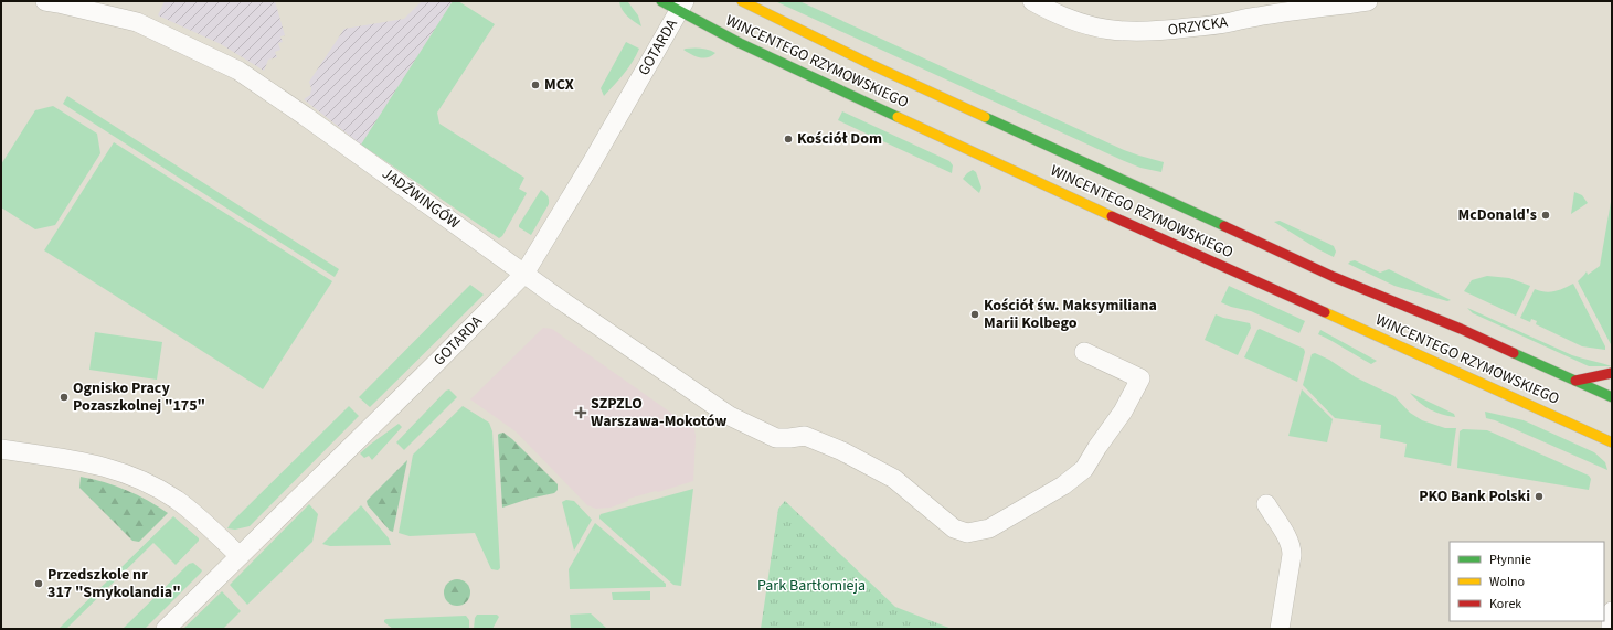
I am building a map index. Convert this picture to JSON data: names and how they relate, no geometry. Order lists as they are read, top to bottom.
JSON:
{
  "streets": {
    "main road": ["WINCENTEGO RZYMOWSKIEGO"],
    "street": ["ORZYCKA", "GOTARDA", "JADŹWINGÓW"]
  },
  "crossings": [
    ["GOTARDA", "WINCENTEGO RZYMOWSKIEGO"],
    ["GOTARDA", "JADŹWINGÓW"]
  ],
  "parks": ["Park Bartłomieja"],
  "places": {
    "other": [
      "MCX",
      "Kościół Dom",
      "McDonald's",
      "Kościół św. Maksymiliana Marii Kolbego",
      "Ognisko Pracy Pozaszkolnej \"175\"",
      "PKO Bank Polski",
      "Przedszkole nr 317 \"Smykolandia\""
    ],
    "health": ["SZPZLO Warszawa-Mokotów"]
  },
  "legend": ["Płynnie", "Wolno", "Korek"]
}
